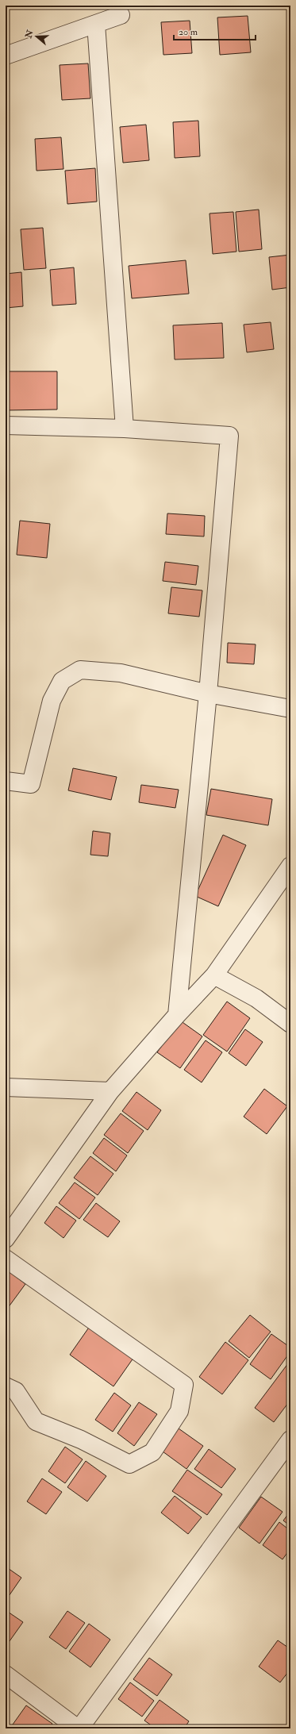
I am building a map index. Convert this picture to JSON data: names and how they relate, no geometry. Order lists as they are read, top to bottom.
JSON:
{
  "scale_bar": "20 m",
  "north": "left"
}
